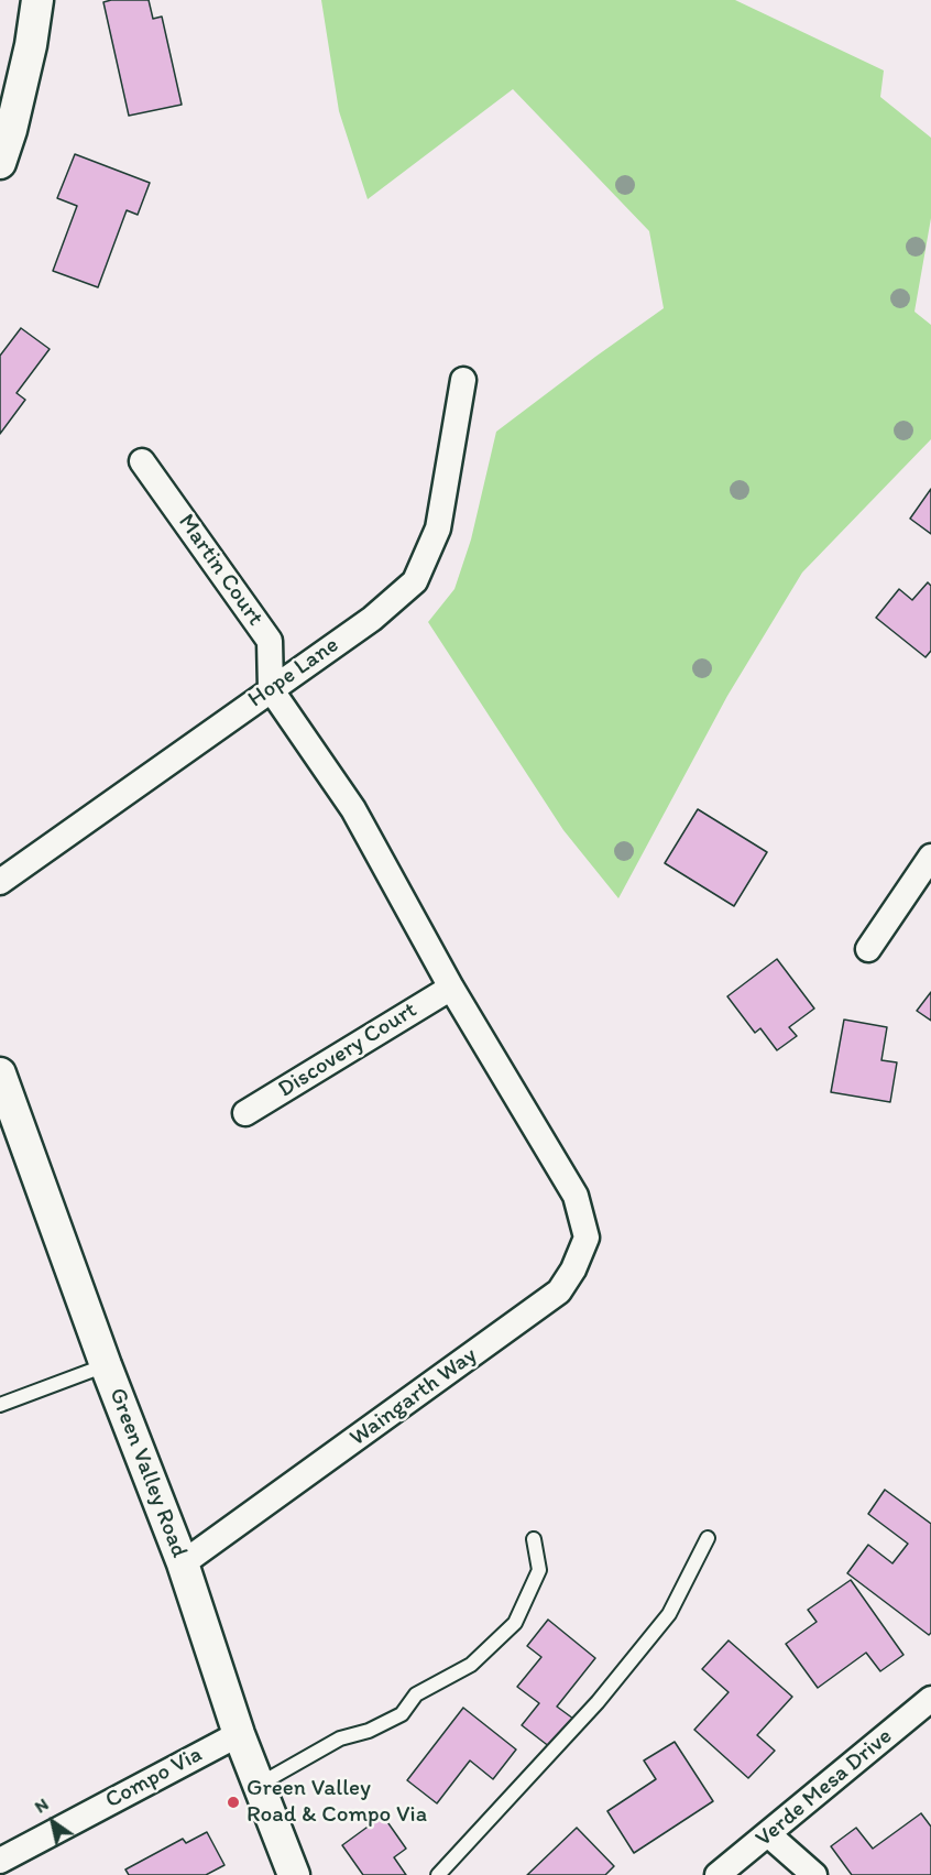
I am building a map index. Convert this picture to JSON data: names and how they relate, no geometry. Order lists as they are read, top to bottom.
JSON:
{
  "streets": {
    "street": [
      "Martin Court",
      "Hope Lane",
      "Discovery Court",
      "Waingarth Way",
      "Green Valley Road",
      "Compo Via",
      "Verde Mesa Drive"
    ]
  },
  "crossings": [
    ["Martin Court", "Hope Lane"],
    ["Martin Court", "Waingarth Way"],
    ["Hope Lane", "Waingarth Way"],
    ["Discovery Court", "Waingarth Way"],
    ["Waingarth Way", "Green Valley Road"],
    ["Green Valley Road", "Compo Via"]
  ],
  "places": ["Green Valley Road & Compo Via"],
  "north": "top left"
}
